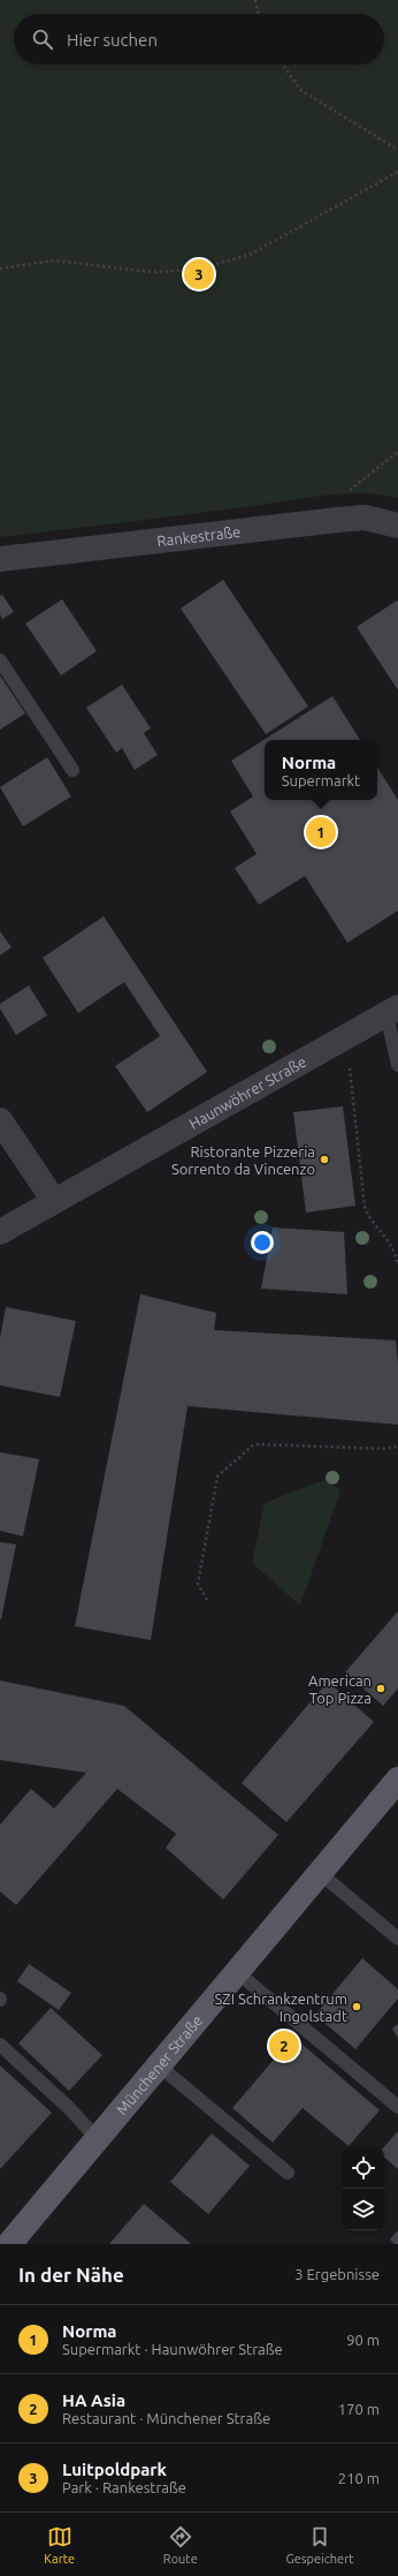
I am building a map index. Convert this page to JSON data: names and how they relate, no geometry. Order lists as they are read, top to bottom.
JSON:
{
  "streets": {
    "main road": ["Münchener Straße"],
    "street": ["Rankestraße", "Haunwöhrer Straße"]
  },
  "places": ["Ristorante Pizzeria Sorrento da Vincenzo", "American Top Pizza", "SZI Schrankzentrum Ingolstadt"],
  "page": {
    "search": "Hier suchen",
    "pins": ["3", "1", "2"],
    "popup": ["Norma", "Supermarkt"],
    "heading": ["In der Nähe", "3 Ergebnisse"],
    "list": [
      {
        "mark": "1",
        "name": "Norma",
        "note": "Supermarkt · Haunwöhrer Straße",
        "value": "90 m"
      },
      {
        "mark": "2",
        "name": "HA Asia",
        "note": "Restaurant · Münchener Straße",
        "value": "170 m"
      },
      {
        "mark": "3",
        "name": "Luitpoldpark",
        "note": "Park · Rankestraße",
        "value": "210 m"
      }
    ],
    "nav": ["Karte", "Route", "Gespeichert"]
  }
}
